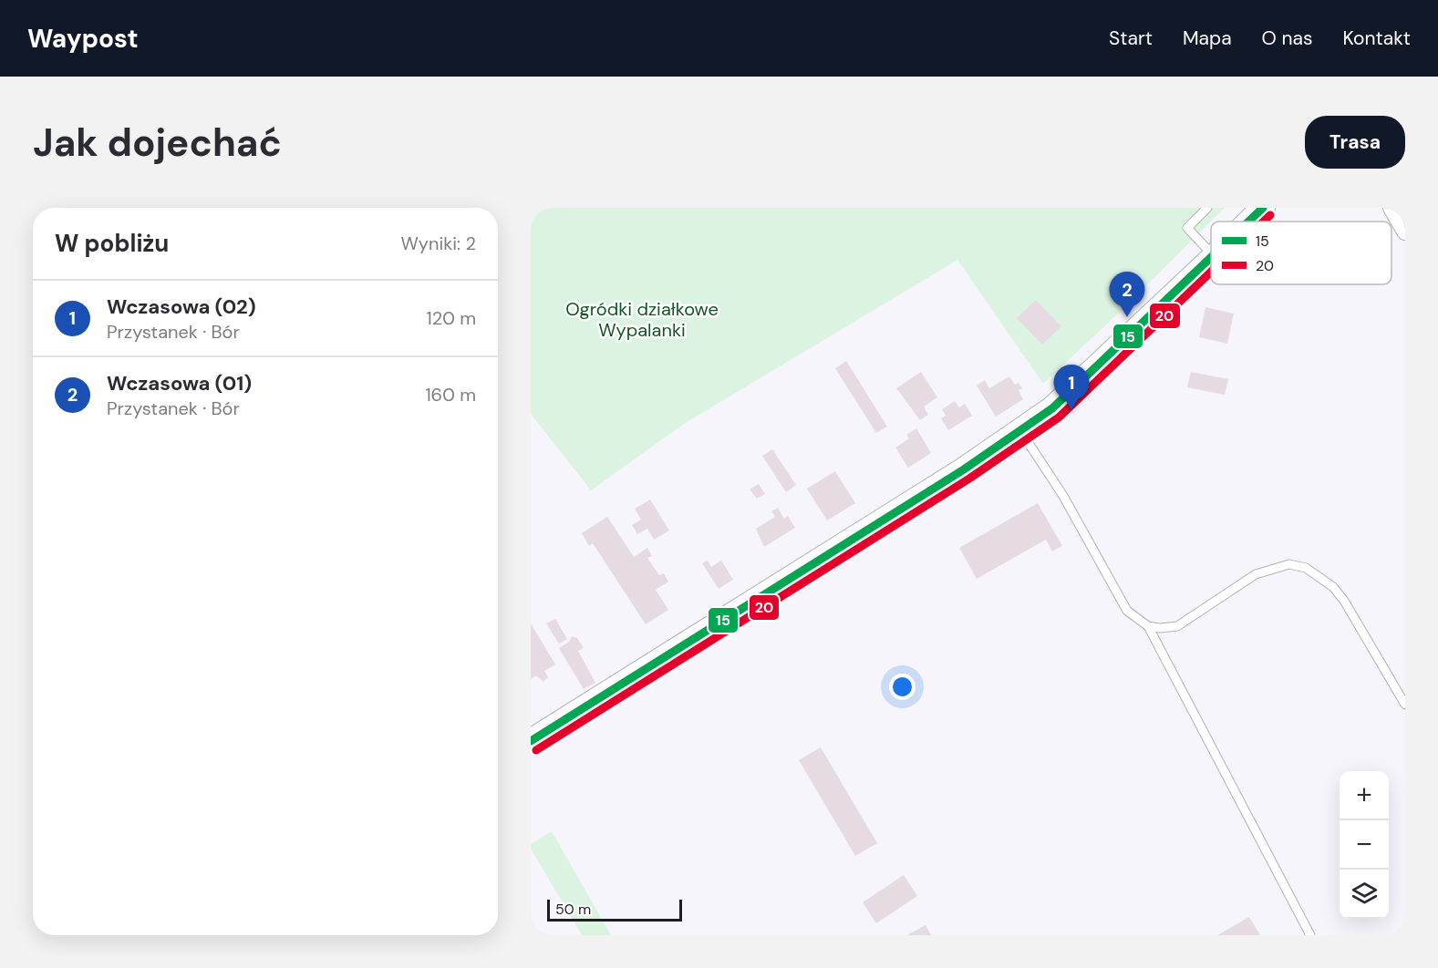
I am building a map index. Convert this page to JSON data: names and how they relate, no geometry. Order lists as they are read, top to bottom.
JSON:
{
  "parks": ["Ogródki działkowe Wypalanki"],
  "lines": ["transit line 15", "transit line 20"],
  "legend": ["15", "20"],
  "scale_bar": "50 m",
  "page": {
    "header": "Waypost",
    "nav": [
      "Start",
      "Mapa",
      "O nas",
      "Kontakt"
    ],
    "buttons": "Trasa",
    "title": "Jak dojechać",
    "heading": ["W pobliżu", "Wyniki: 2"],
    "pins": ["2", "1"],
    "list": [
      {
        "mark": "1",
        "name": "Wczasowa (02)",
        "note": "Przystanek · Bór",
        "value": "120 m"
      },
      {
        "mark": "2",
        "name": "Wczasowa (01)",
        "note": "Przystanek · Bór",
        "value": "160 m"
      }
    ],
    "map_buttons": ["+", "−"],
    "scale": "50 m"
  }
}
